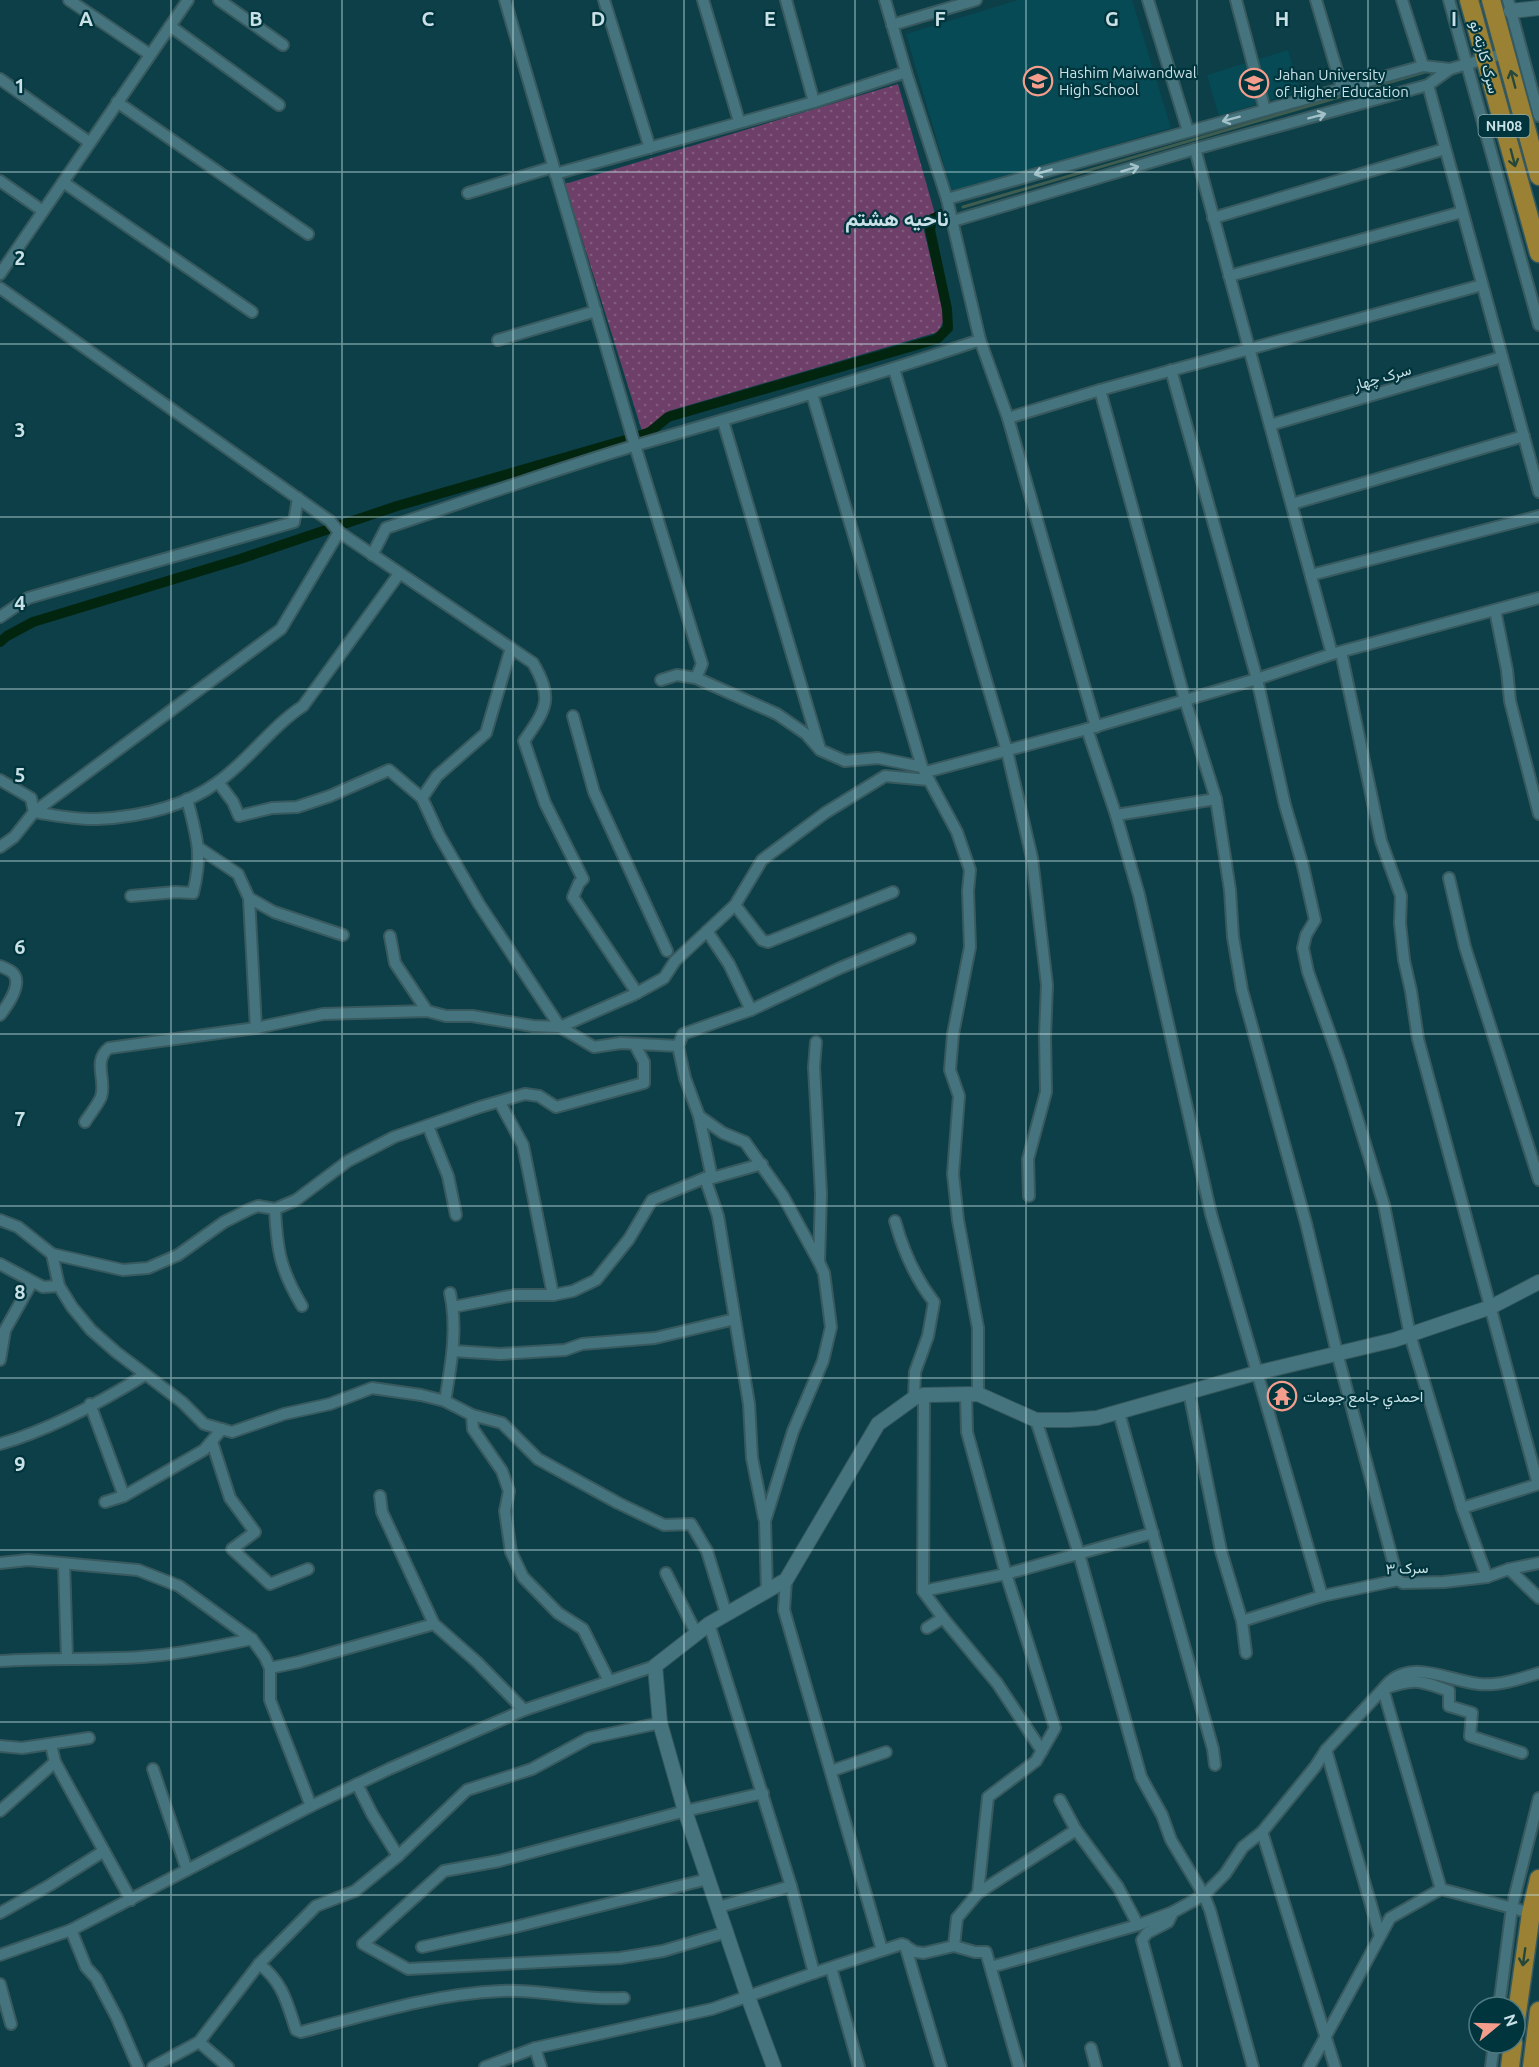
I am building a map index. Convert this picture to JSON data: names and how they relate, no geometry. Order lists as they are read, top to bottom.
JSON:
{
  "streets": {
    "highway": ["سرک کارته نو", "NH08"],
    "street": ["سرک چهار", "سرک ۳"]
  },
  "districts": ["ناحیه هشتم"],
  "places": {
    "school or university": ["Hashim Maiwandwal High School", "Jahan University of Higher Education"],
    "temple": ["احمدي جامع جومات"]
  },
  "north": "right",
  "grid": {
    "columns": [
      "A",
      "B",
      "C",
      "D",
      "E",
      "F",
      "G",
      "H",
      "I"
    ],
    "rows": [
      "1",
      "2",
      "3",
      "4",
      "5",
      "6",
      "7",
      "8",
      "9"
    ]
  }
}
